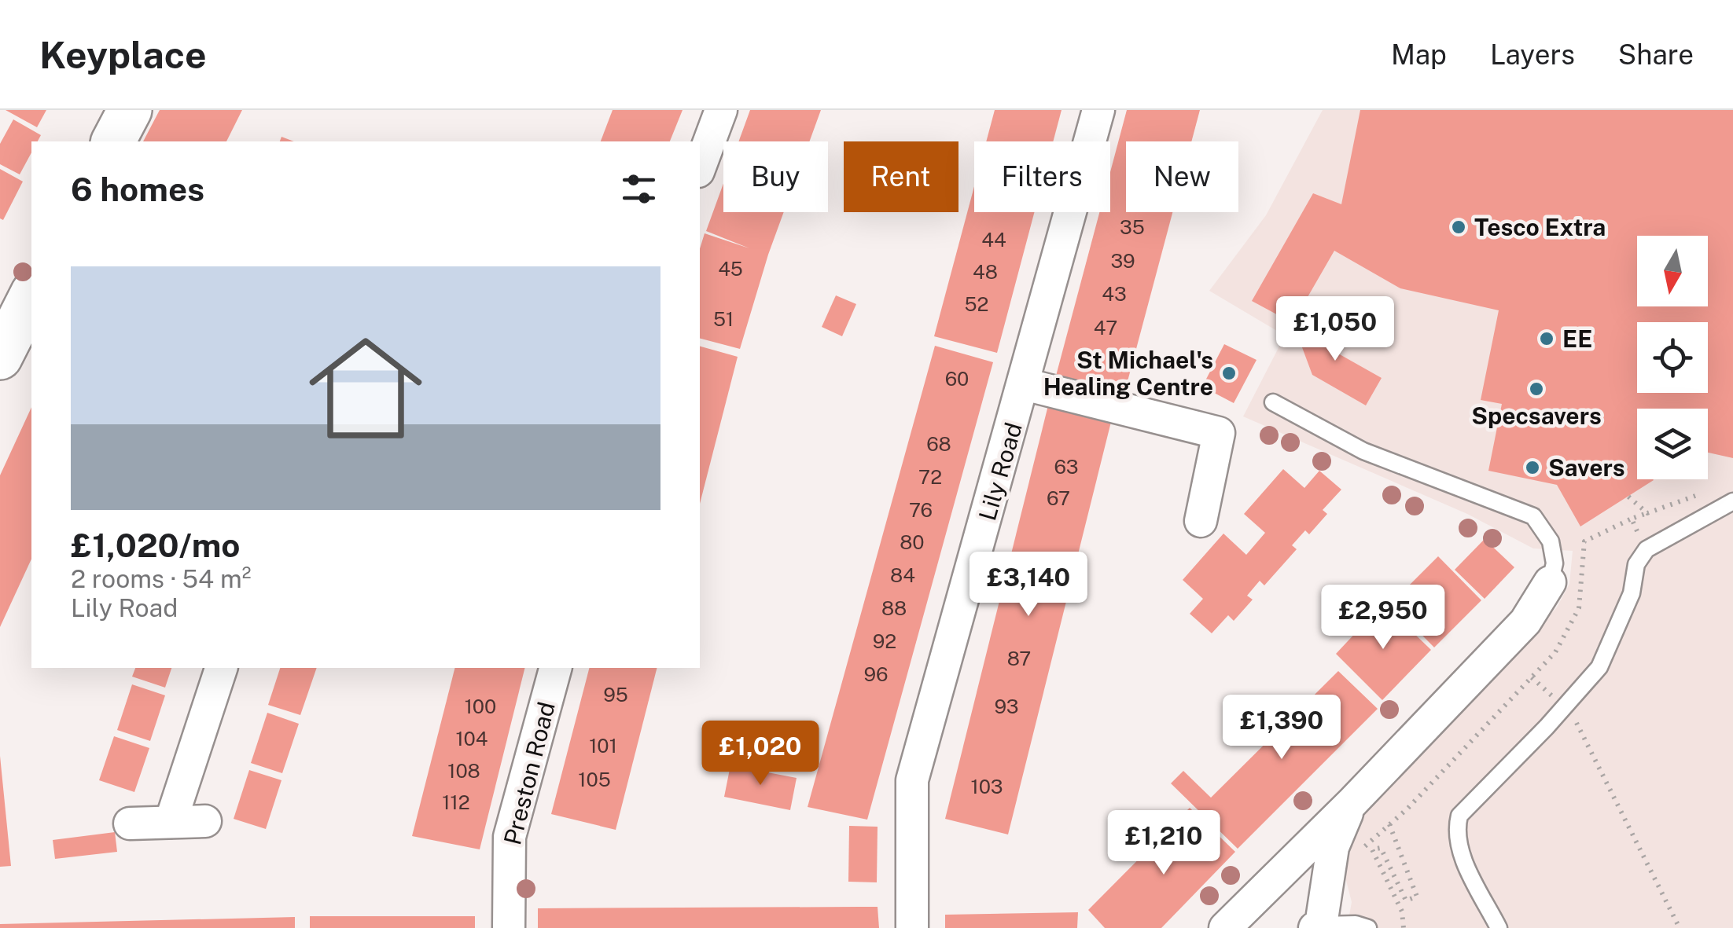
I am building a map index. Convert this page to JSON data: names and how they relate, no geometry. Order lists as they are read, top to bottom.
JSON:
{
  "streets": {
    "street": ["Lily Road", "Preston Road"]
  },
  "places": [
    "Tesco Extra",
    "EE",
    "St Michael's Healing Centre",
    "Specsavers",
    "Savers"
  ],
  "house_numbers": [
    "35",
    "44",
    "39",
    "45",
    "48",
    "43",
    "52",
    "51",
    "47",
    "60",
    "68",
    "63",
    "72",
    "67",
    "76",
    "80",
    "84",
    "88",
    "92",
    "87",
    "96",
    "95",
    "100",
    "93",
    "104",
    "101",
    "108",
    "105",
    "103",
    "112"
  ],
  "north": "bottom",
  "page": {
    "header": "Keyplace",
    "nav": ["Map", "Layers", "Share"],
    "chip": [
      "Buy",
      "Rent",
      "Filters",
      "New"
    ],
    "heading": "6 homes",
    "list": [
      {
        "name": "£1,020/mo",
        "note": "2 rooms · 54 m² · Lily Road"
      }
    ],
    "price": [
      "£1,050",
      "£3,140",
      "£2,950",
      "£1,390",
      "£1,020",
      "£1,210"
    ]
  }
}
